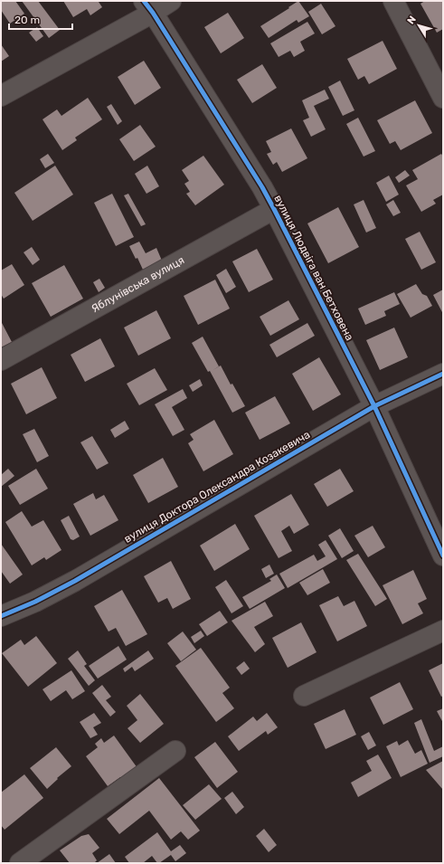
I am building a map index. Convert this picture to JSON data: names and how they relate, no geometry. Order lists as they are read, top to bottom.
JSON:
{
  "streets": {
    "street": ["вулиця Людвіга ван Бетховена", "Яблунівська вулиця", "вулиця Доктора Олександра Козакевича"]
  },
  "crossings": [
    ["вулиця Людвіга ван Бетховена", "Яблунівська вулиця"],
    ["вулиця Людвіга ван Бетховена", "вулиця Доктора Олександра Козакевича"]
  ],
  "scale_bar": "20 m",
  "north": "top left"
}
